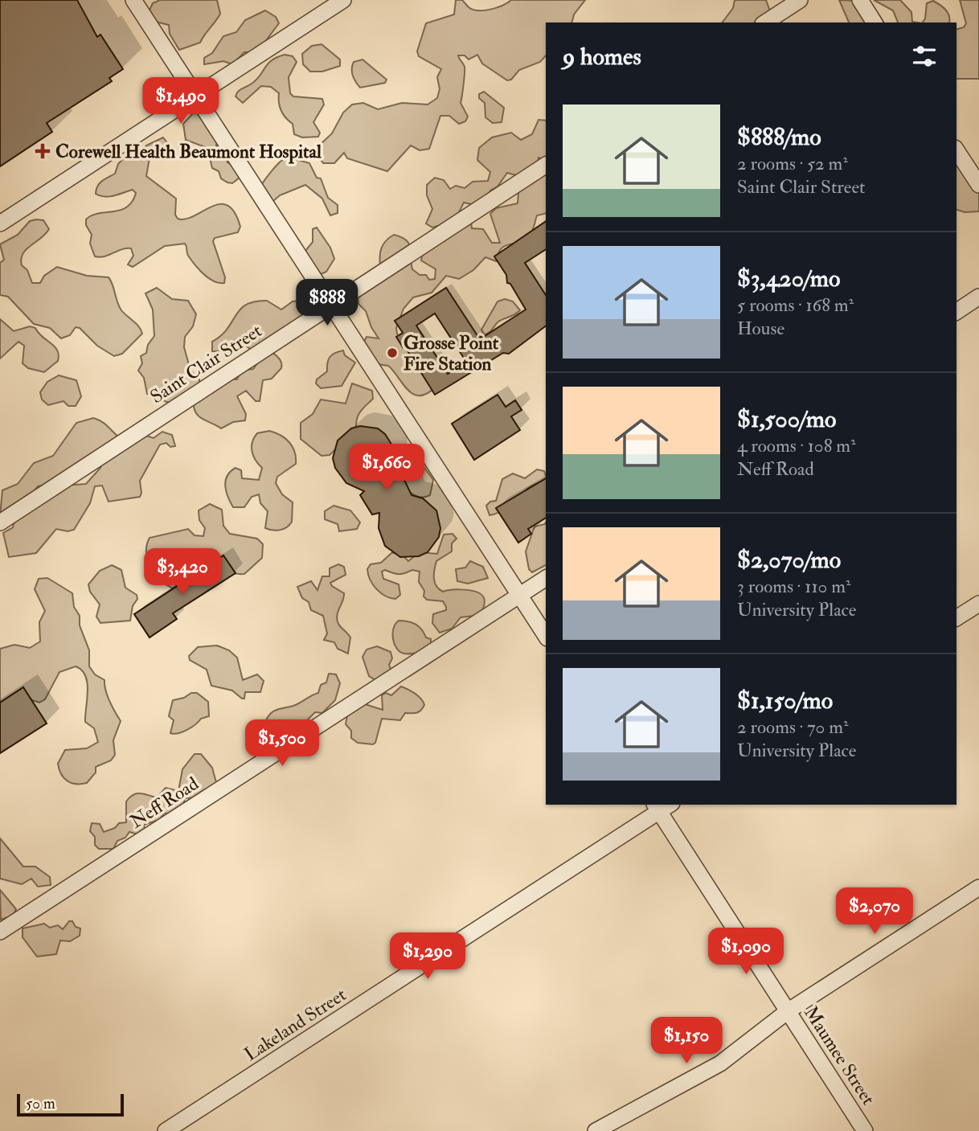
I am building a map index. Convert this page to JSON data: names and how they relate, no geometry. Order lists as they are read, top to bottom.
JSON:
{
  "streets": {
    "street": [
      "Saint Clair Street",
      "Neff Road",
      "Lakeland Street",
      "Maumee Street"
    ]
  },
  "crossings": [
    ["Lakeland Street", "Maumee Street"]
  ],
  "places": {
    "health": ["Corewell Health Beaumont Hospital"],
    "other": ["Grosse Point Fire Station"]
  },
  "scale_bar": "50 m",
  "page": {
    "heading": "9 homes",
    "price": [
      "$1,490",
      "$888",
      "$1,660",
      "$3,420",
      "$1,500",
      "$2,070",
      "$1,090",
      "$1,290",
      "$1,150"
    ],
    "list": [
      {
        "name": "$888/mo",
        "note": "2 rooms · 52 m² · Saint Clair Street"
      },
      {
        "name": "$3,420/mo",
        "note": "5 rooms · 168 m² · House"
      },
      {
        "name": "$1,500/mo",
        "note": "4 rooms · 108 m² · Neff Road"
      },
      {
        "name": "$2,070/mo",
        "note": "3 rooms · 110 m² · University Place"
      },
      {
        "name": "$1,150/mo",
        "note": "2 rooms · 70 m² · University Place"
      }
    ],
    "scale": "50 m"
  }
}
